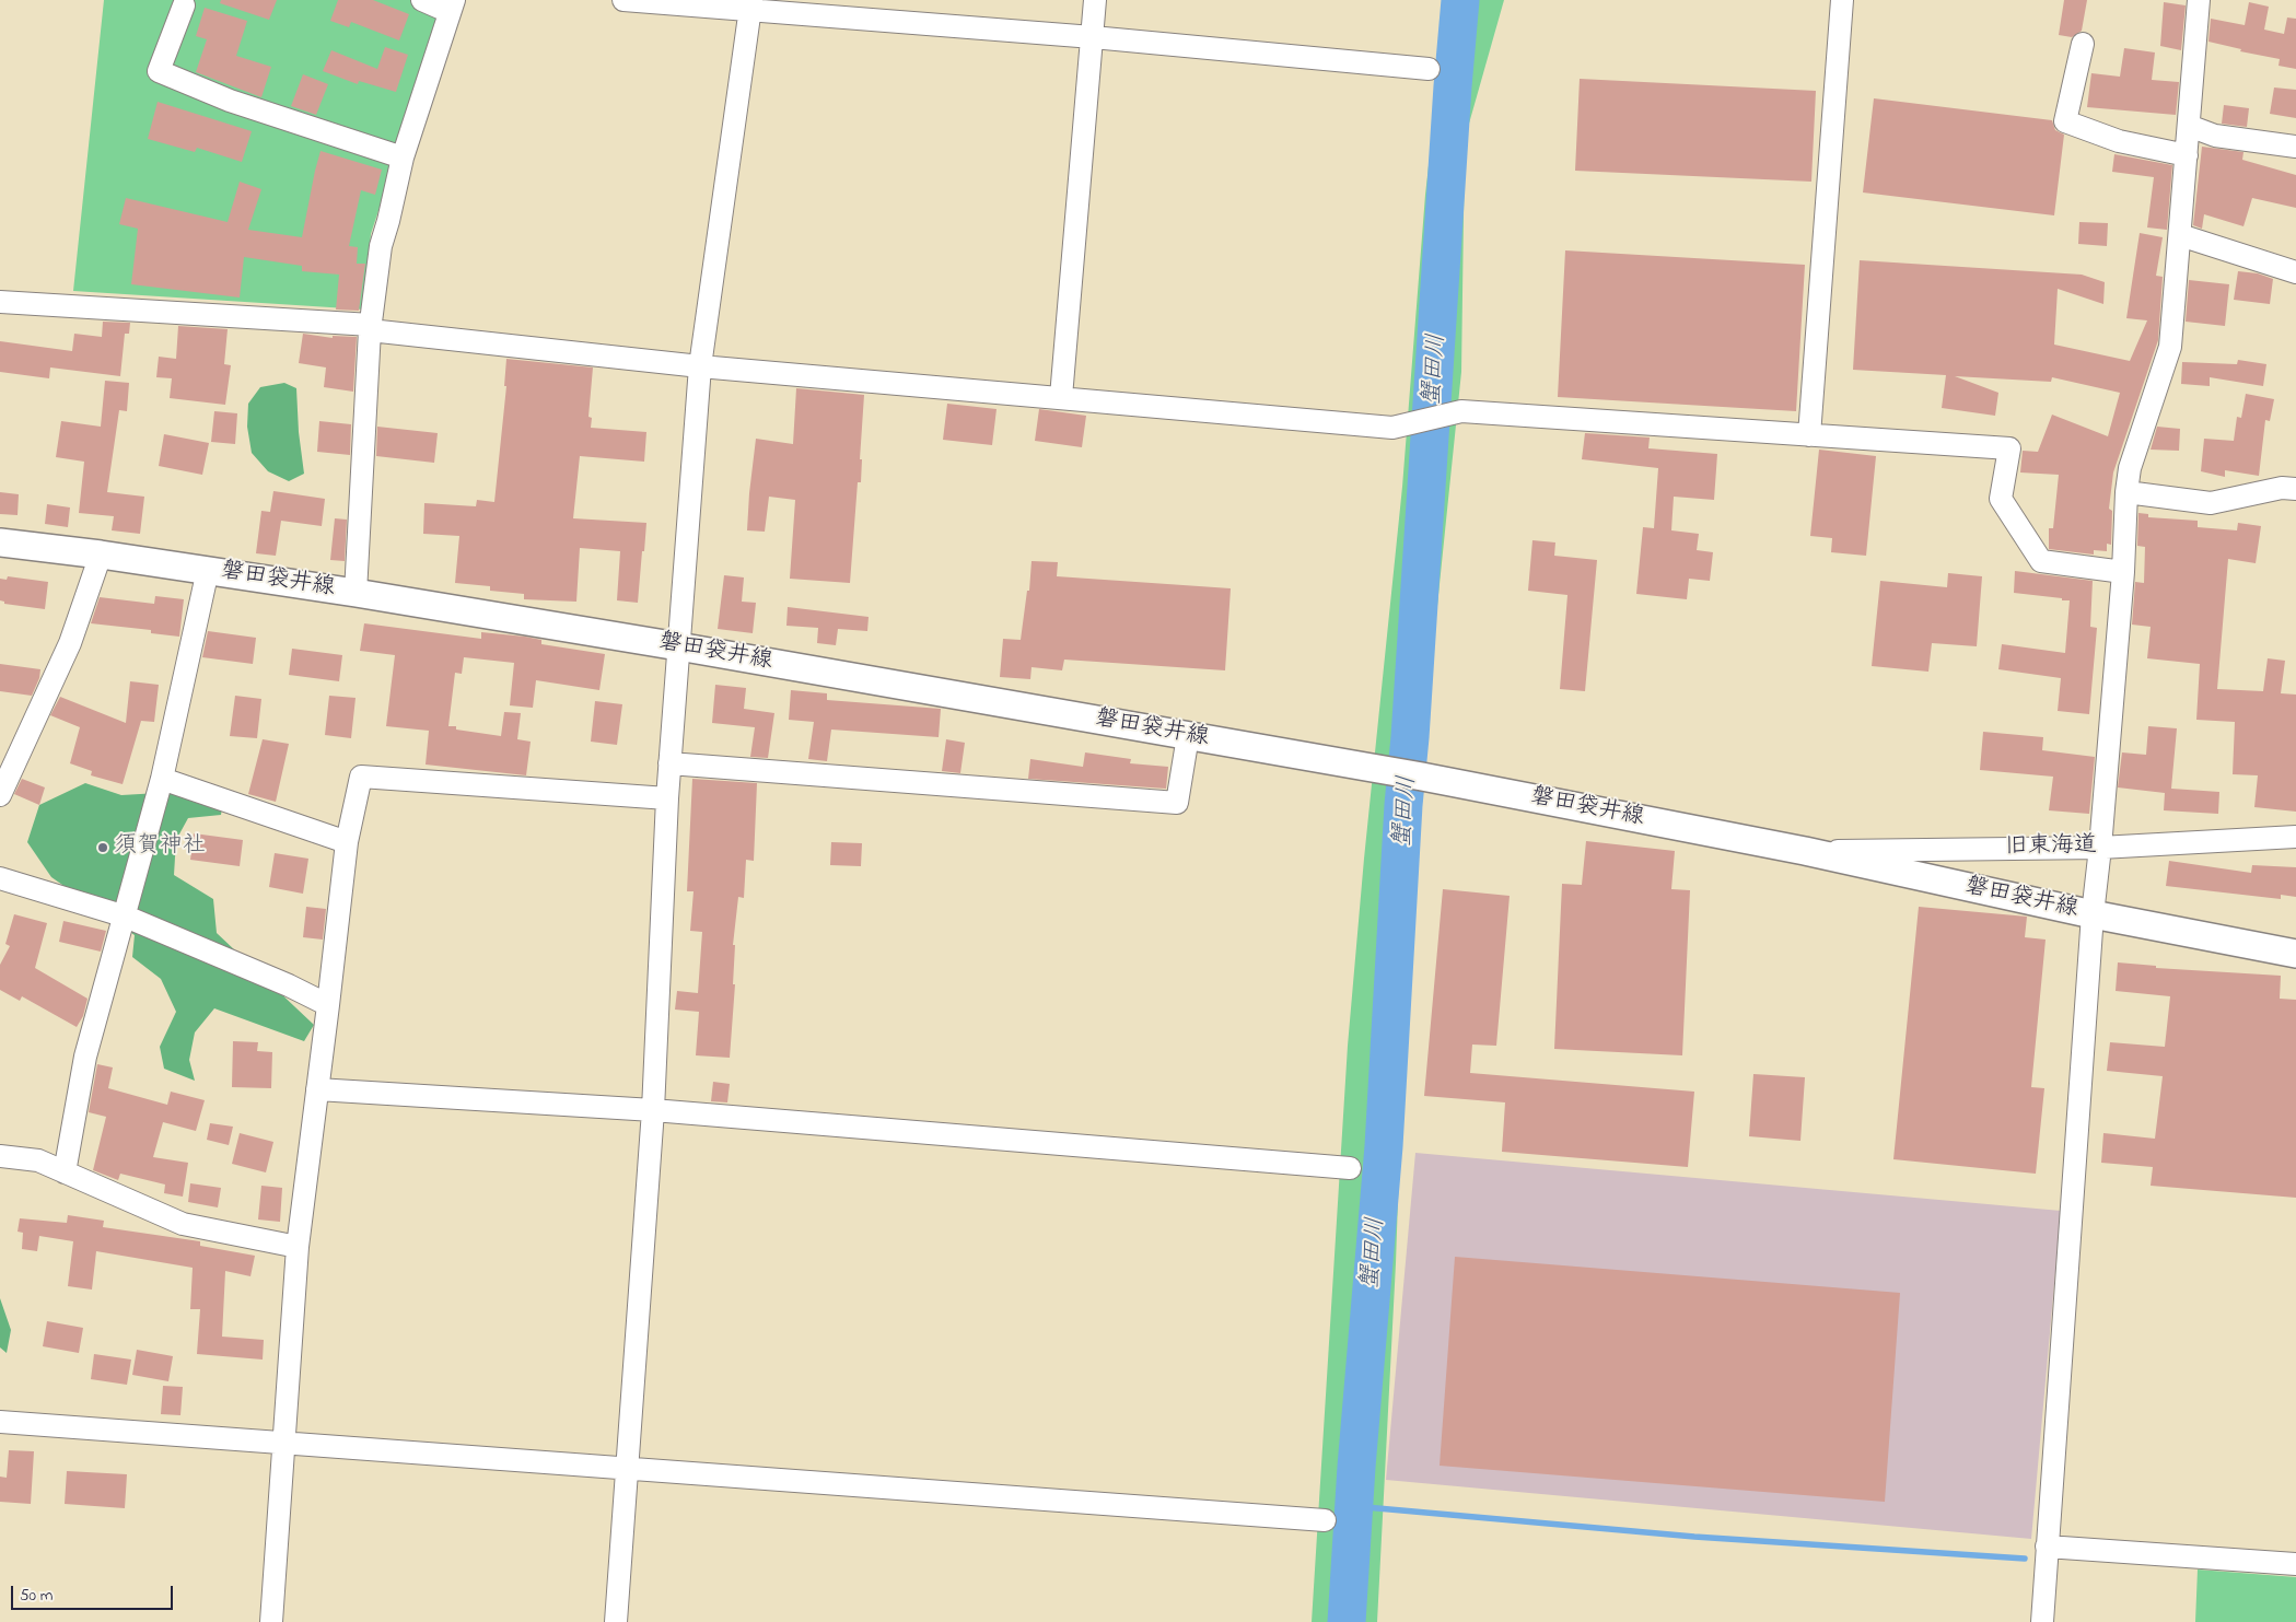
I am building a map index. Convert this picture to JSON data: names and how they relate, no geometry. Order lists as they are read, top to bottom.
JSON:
{
  "streets": {
    "main road": ["磐田袋井線"],
    "street": ["旧東海道"]
  },
  "crossings": [
    ["磐田袋井線", "旧東海道"]
  ],
  "water": ["蟹田川"],
  "places": ["須賀神社"],
  "scale_bar": "50 m"
}
